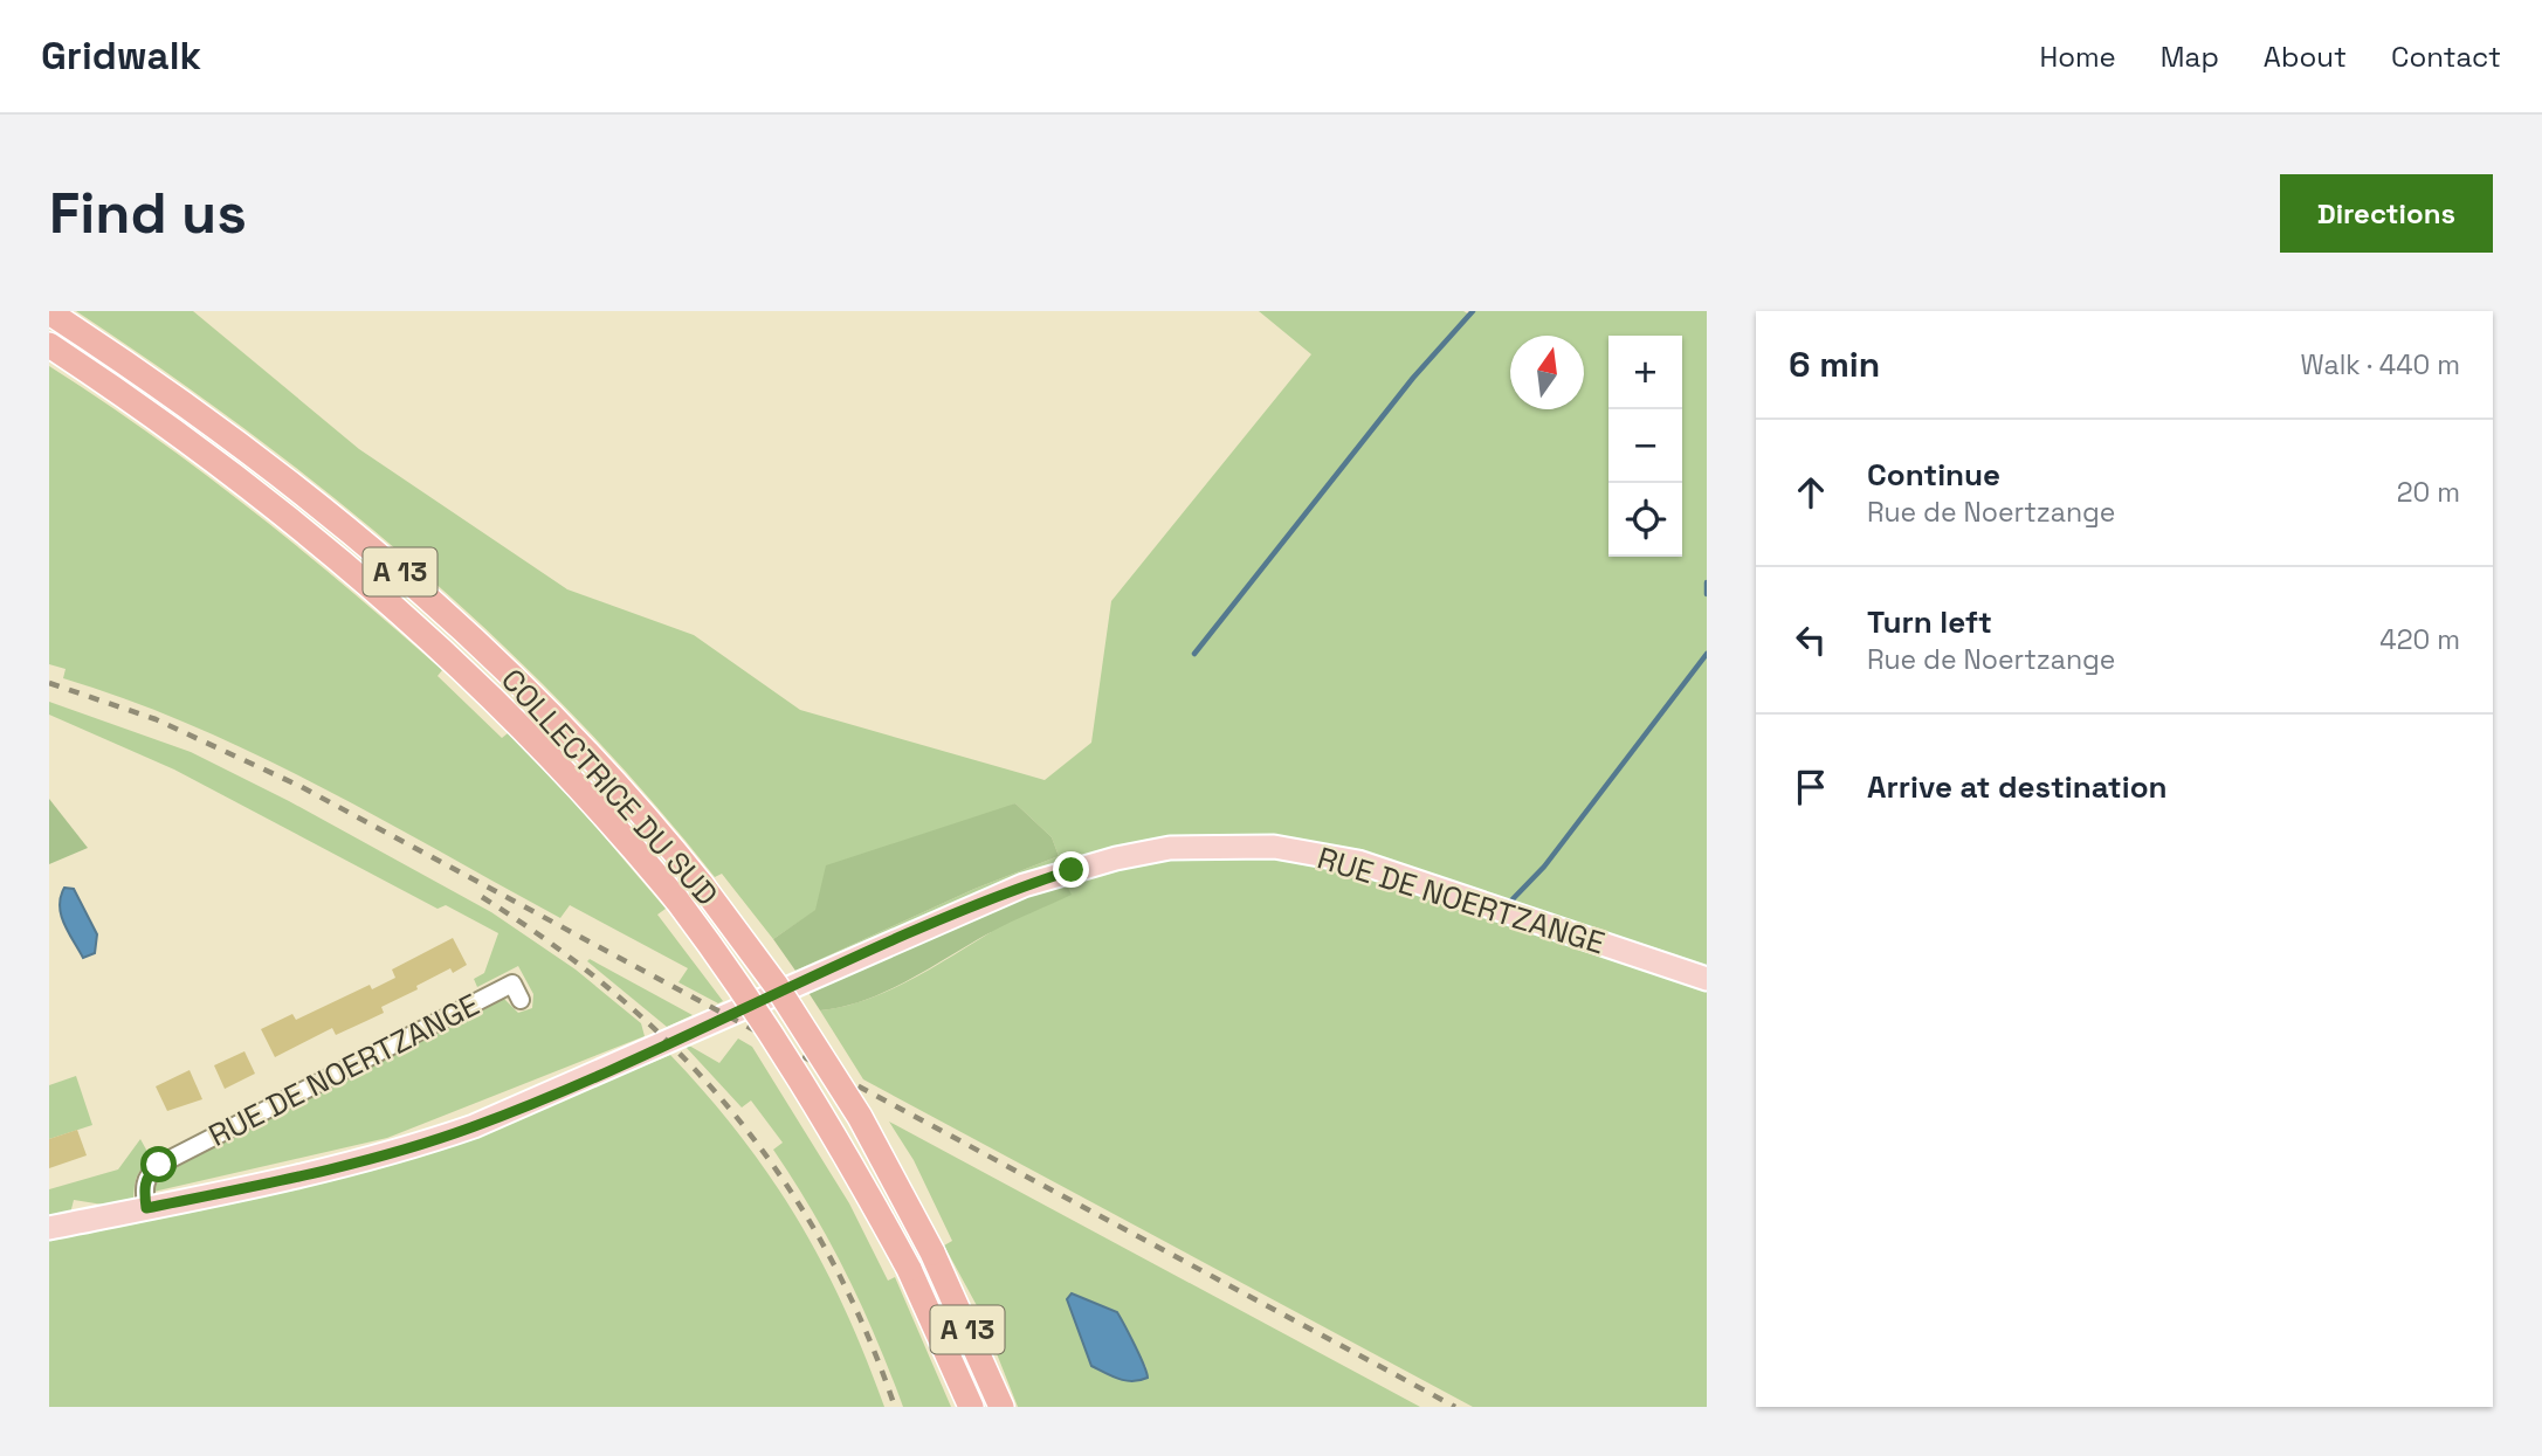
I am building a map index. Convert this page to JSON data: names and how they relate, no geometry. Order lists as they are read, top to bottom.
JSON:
{
  "streets": {
    "highway": ["A 13", "COLLECTRICE DU SUD"],
    "main road": ["RUE DE NOERTZANGE"]
  },
  "north": "top",
  "page": {
    "header": "Gridwalk",
    "nav": [
      "Home",
      "Map",
      "About",
      "Contact"
    ],
    "buttons": "Directions",
    "title": "Find us",
    "heading": ["6 min", "Walk · 440 m"],
    "map_buttons": ["+", "−"],
    "list": [
      ["Continue", "Rue de Noertzange", "20 m"],
      ["Turn left", "Rue de Noertzange", "420 m"],
      "Arrive at destination"
    ]
  }
}
